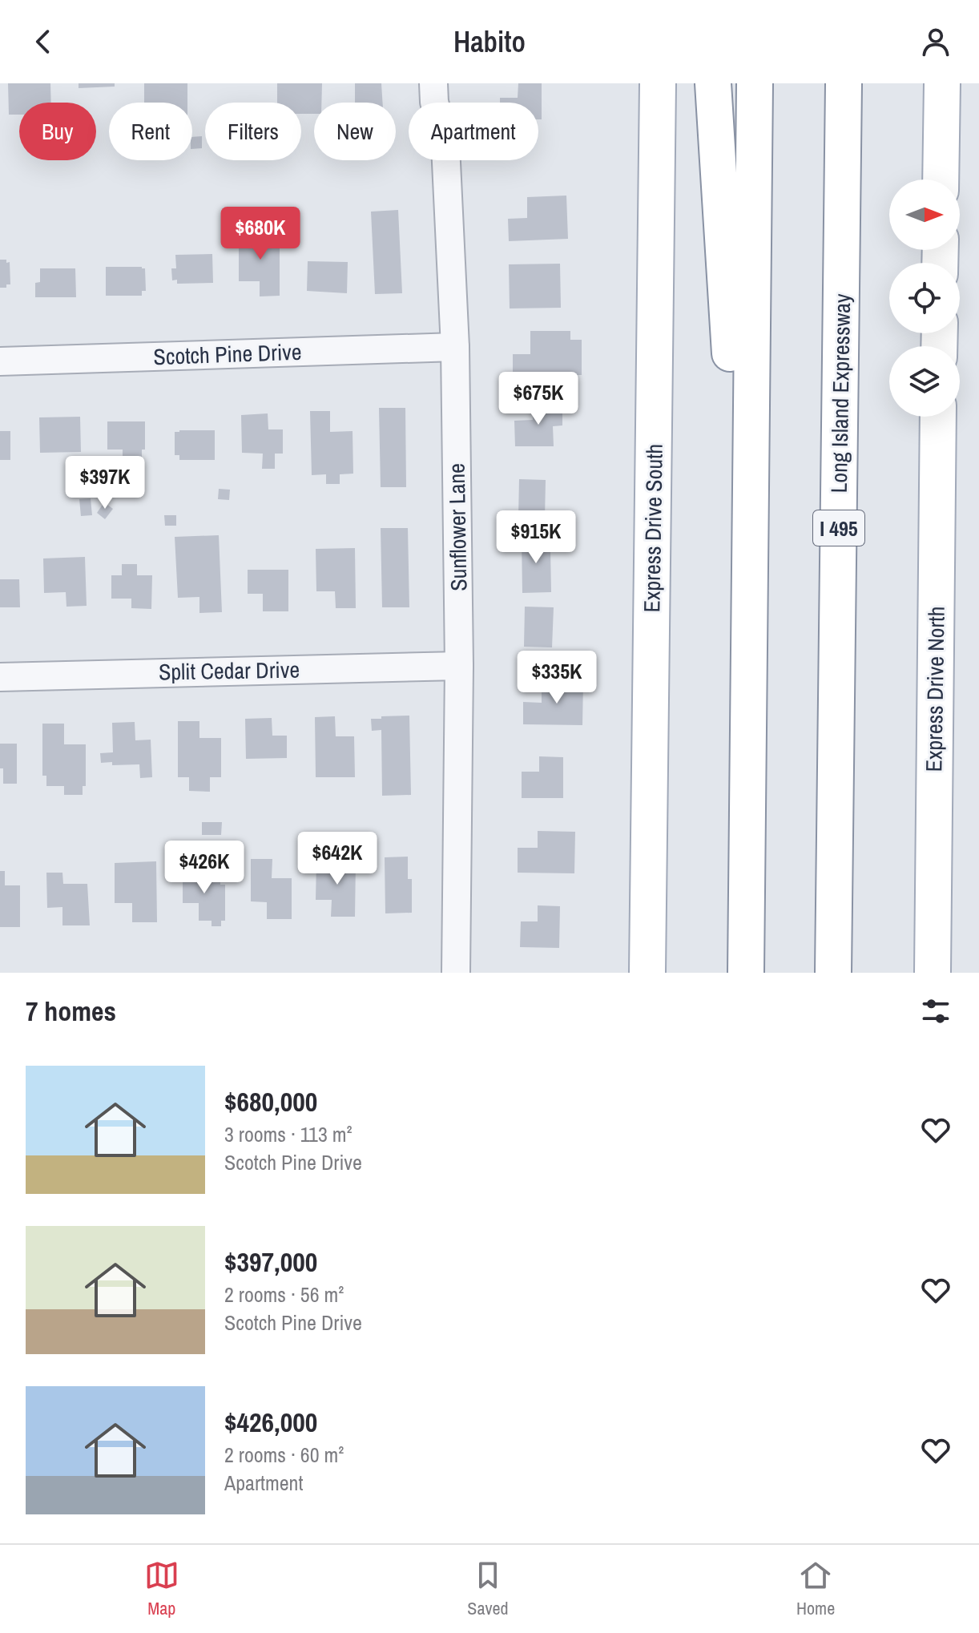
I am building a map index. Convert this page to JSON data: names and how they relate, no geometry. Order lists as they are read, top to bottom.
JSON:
{
  "streets": {
    "main road": [
      "Long Island Expressway",
      "Express Drive South",
      "I 495",
      "Express Drive North"
    ],
    "street": ["Scotch Pine Drive", "Sunflower Lane", "Split Cedar Drive"]
  },
  "crossings": [
    ["Scotch Pine Drive", "Sunflower Lane"],
    ["Sunflower Lane", "Split Cedar Drive"]
  ],
  "north": "right",
  "page": {
    "header": "Habito",
    "chip": [
      "Buy",
      "Rent",
      "Filters",
      "New",
      "Apartment"
    ],
    "price": [
      "$680K",
      "$675K",
      "$397K",
      "$915K",
      "$335K",
      "$642K",
      "$426K"
    ],
    "heading": "7 homes",
    "list": [
      {
        "name": "$680,000",
        "note": "3 rooms · 113 m² · Scotch Pine Drive"
      },
      {
        "name": "$397,000",
        "note": "2 rooms · 56 m² · Scotch Pine Drive"
      },
      {
        "name": "$426,000",
        "note": "2 rooms · 60 m² · Apartment"
      }
    ],
    "tabs": ["Map", "Saved", "Home"]
  }
}
